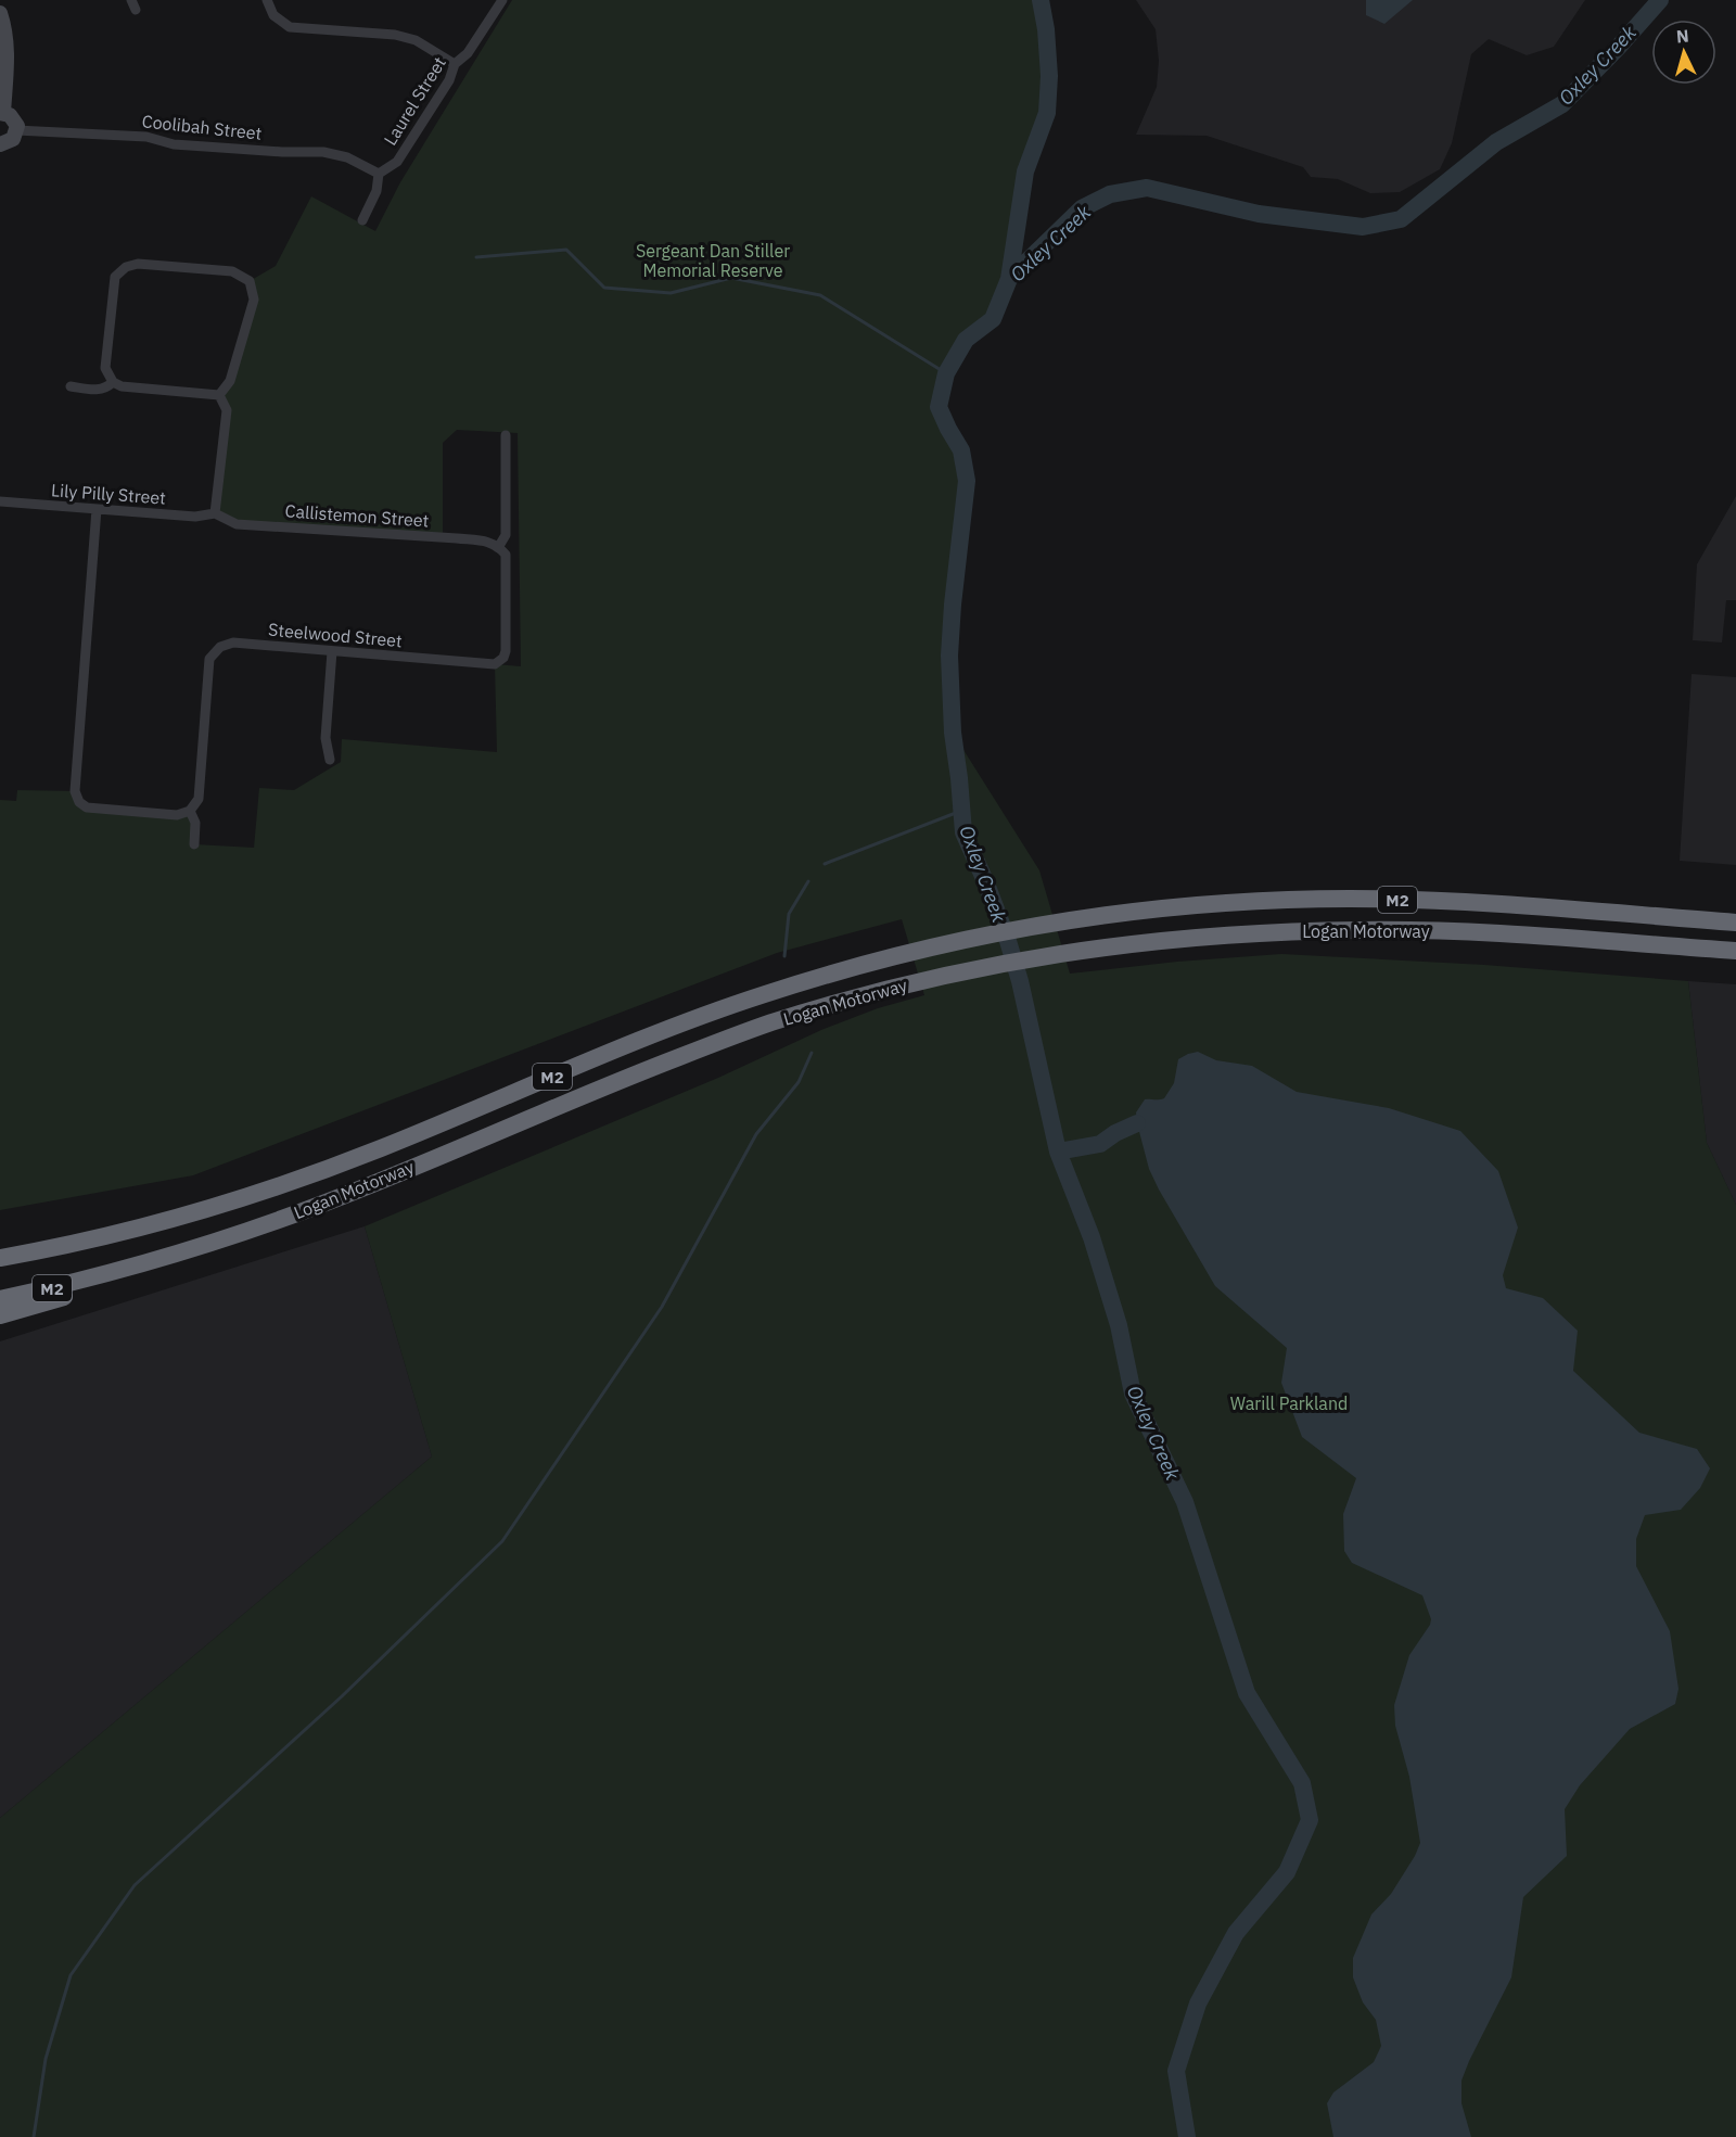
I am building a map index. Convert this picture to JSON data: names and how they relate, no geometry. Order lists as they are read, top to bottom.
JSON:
{
  "streets": {
    "highway": ["M2", "Logan Motorway"],
    "street": [
      "Laurel Street",
      "Coolibah Street",
      "Lily Pilly Street",
      "Callistemon Street",
      "Steelwood Street"
    ]
  },
  "crossings": [
    ["Laurel Street", "Coolibah Street"],
    ["Lily Pilly Street", "Callistemon Street"],
    ["Callistemon Street", "Steelwood Street"]
  ],
  "water": ["Oxley Creek"],
  "parks": ["Sergeant Dan Stiller Memorial Reserve", "Warill Parkland"],
  "north": "top"
}
